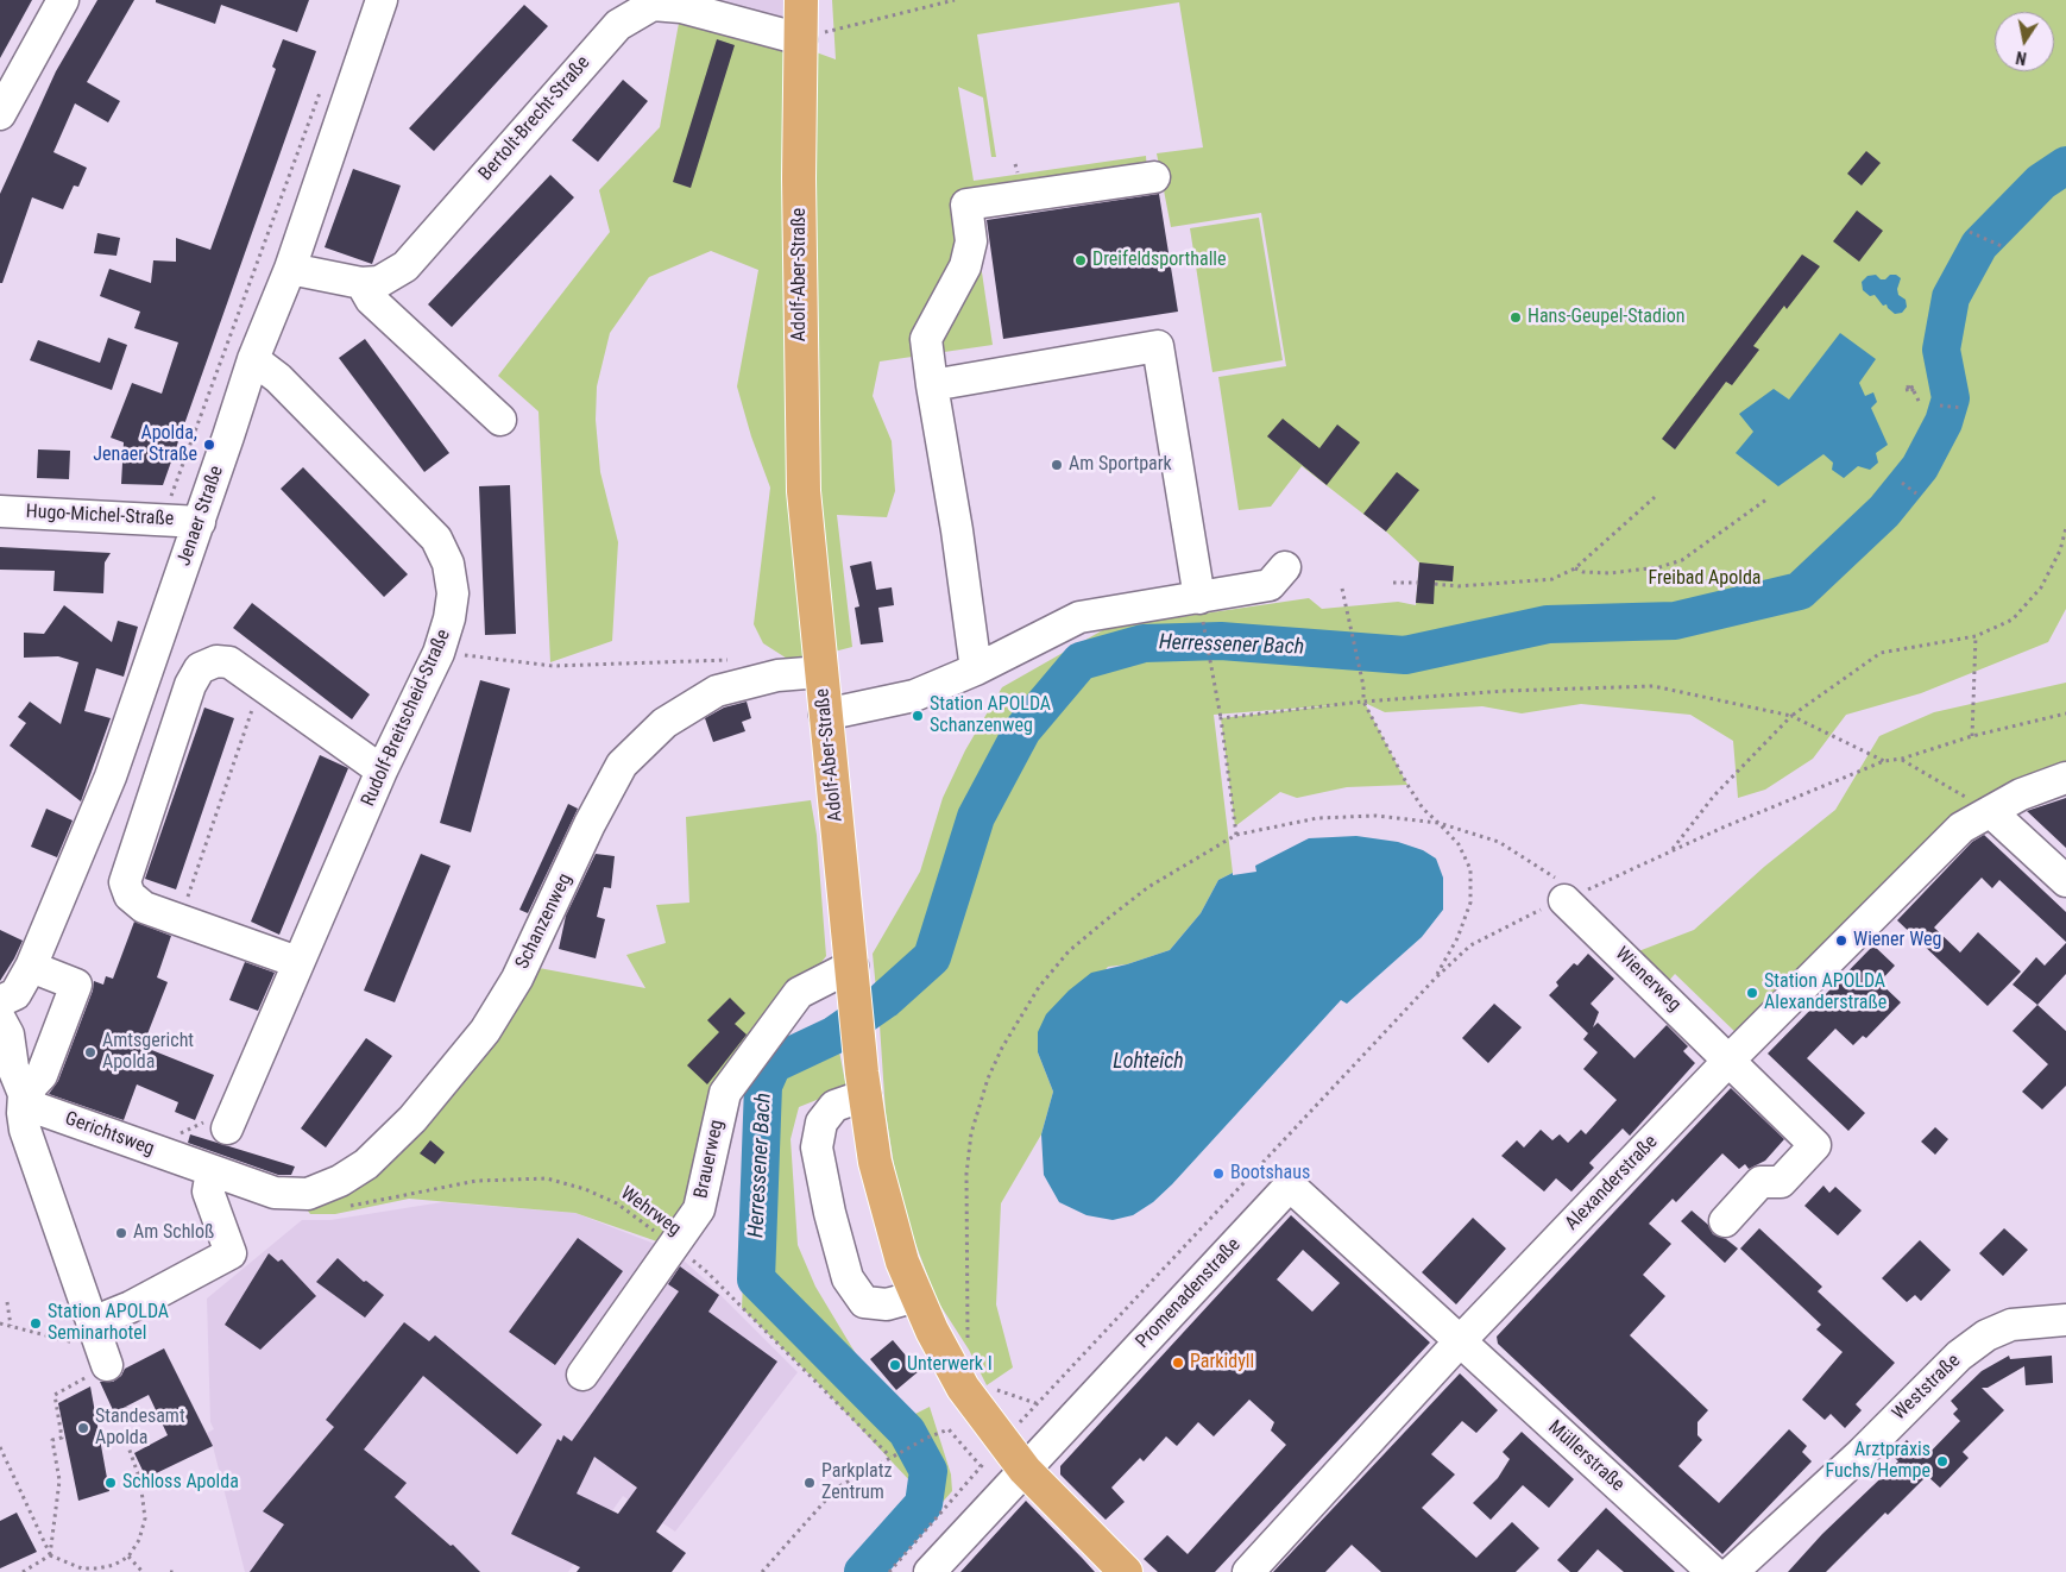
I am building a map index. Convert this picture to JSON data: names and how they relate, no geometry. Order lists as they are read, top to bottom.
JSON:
{
  "streets": {
    "main road": ["Adolf-Aber-Straße"],
    "street": [
      "Bertolt-Brecht-Straße",
      "Hugo-Michel-Straße",
      "Jenaer Straße",
      "Rudolf-Breitscheid-Straße",
      "Schanzenweg",
      "Wienerweg",
      "Gerichtsweg",
      "Brauerweg",
      "Alexanderstraße",
      "Promenadenstraße",
      "Weststraße",
      "Müllerstraße"
    ],
    "path": ["Wehrweg"]
  },
  "crossings": [
    ["Bertolt-Brecht-Straße", "Adolf-Aber-Straße"],
    ["Bertolt-Brecht-Straße", "Jenaer Straße"],
    ["Adolf-Aber-Straße", "Schanzenweg"],
    ["Adolf-Aber-Straße", "Brauerweg"],
    ["Adolf-Aber-Straße", "Promenadenstraße"],
    ["Hugo-Michel-Straße", "Jenaer Straße"],
    ["Jenaer Straße", "Rudolf-Breitscheid-Straße"],
    ["Schanzenweg", "Gerichtsweg"],
    ["Wienerweg", "Alexanderstraße"],
    ["Brauerweg", "Wehrweg"],
    ["Alexanderstraße", "Promenadenstraße"],
    ["Alexanderstraße", "Müllerstraße"],
    ["Promenadenstraße", "Müllerstraße"]
  ],
  "water": ["Herressener Bach", "Lohteich"],
  "parks": ["Freibad Apolda"],
  "places": [
    "Dreifeldsporthalle",
    "Hans-Geupel-Stadion",
    "Apolda, Jenaer Straße",
    "Am Sportpark",
    "Station APOLDA Schanzenweg",
    "Wiener Weg",
    "Station APOLDA Alexanderstraße",
    "Amtsgericht Apolda",
    "Bootshaus",
    "Am Schloß",
    "Station APOLDA Seminarhotel",
    "Parkidyll",
    "Unterwerk I",
    "Standesamt Apolda",
    "Arztpraxis Fuchs/Hempe",
    "Schloss Apolda",
    "Parkplatz Zentrum"
  ],
  "north": "bottom"
}
